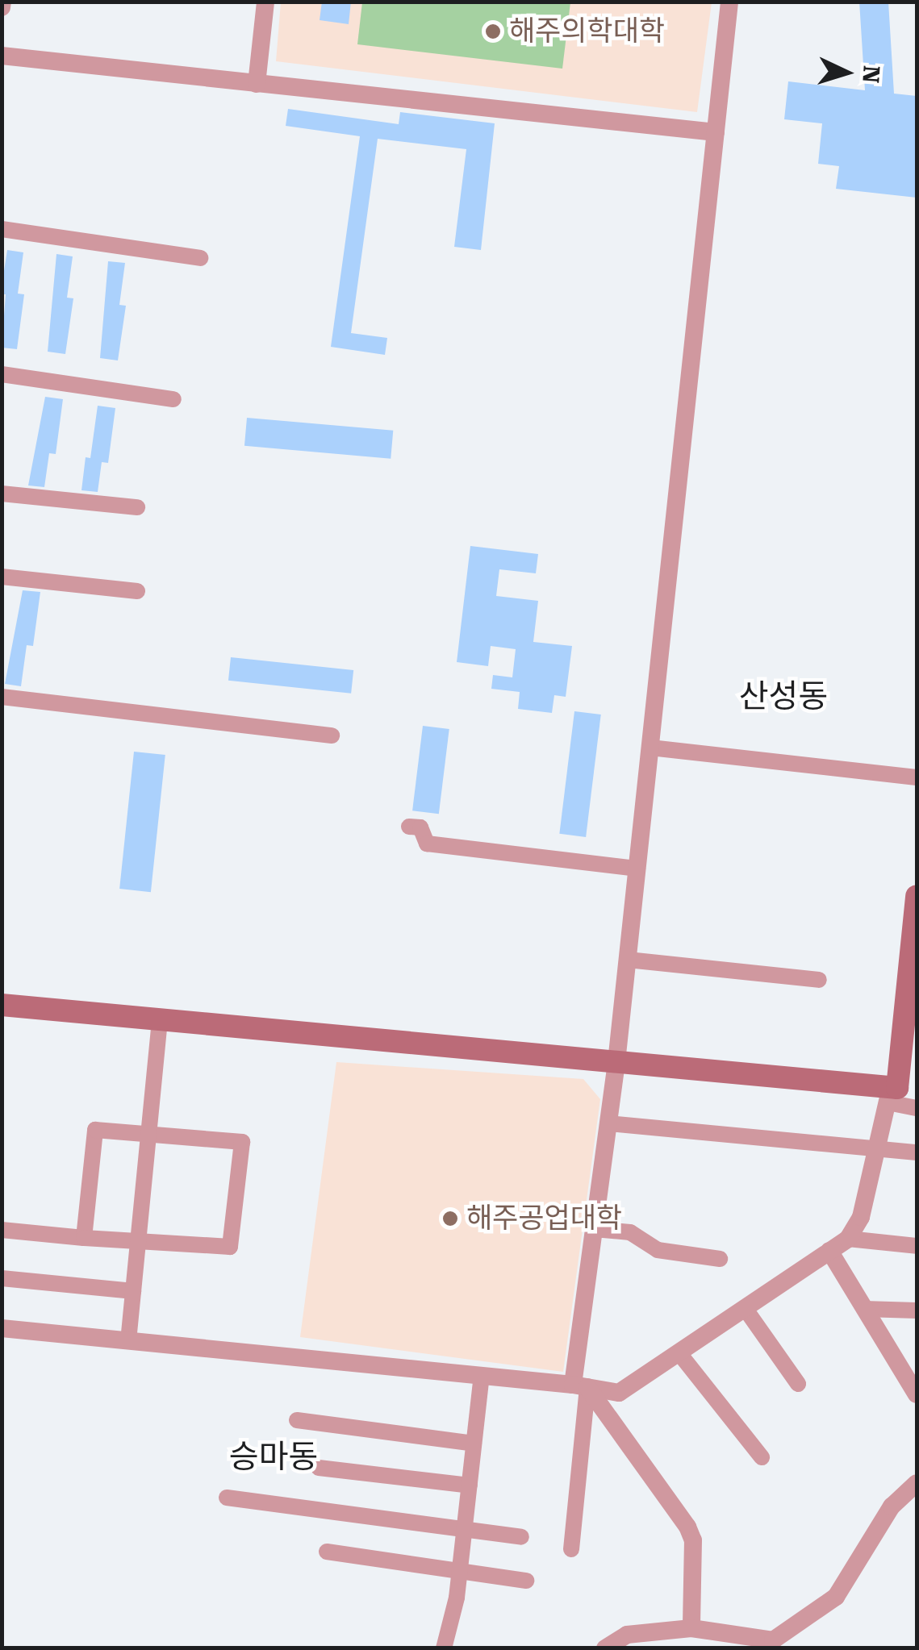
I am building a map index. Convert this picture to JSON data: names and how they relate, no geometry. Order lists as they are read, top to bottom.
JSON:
{
  "districts": ["산성동", "승마동"],
  "places": ["해주의학대학", "해주공업대학"],
  "north": "right"
}
